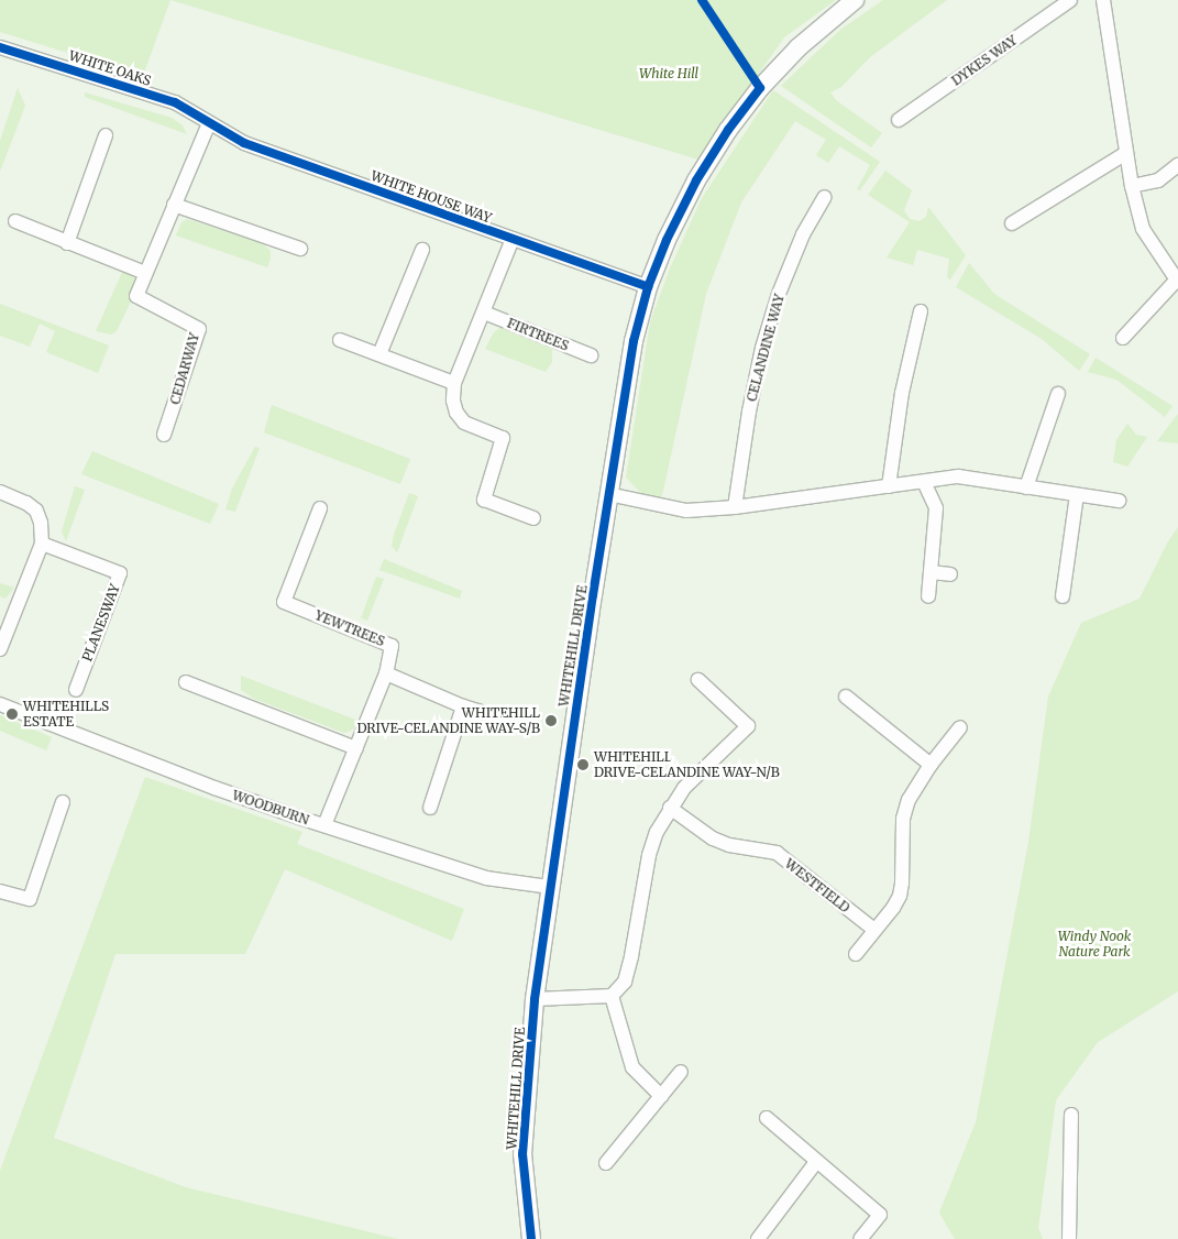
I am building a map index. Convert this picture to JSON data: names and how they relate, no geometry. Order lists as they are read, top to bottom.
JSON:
{
  "streets": {
    "street": [
      "DYKES WAY",
      "WHITE OAKS",
      "WHITE HOUSE WAY",
      "FIRTREES",
      "CELANDINE WAY",
      "CEDARWAY",
      "PLANESWAY",
      "YEWTREES",
      "WHITEHILL DRIVE",
      "WOODBURN",
      "WESTFIELD"
    ]
  },
  "crossings": [
    ["WHITE OAKS", "WHITE HOUSE WAY"],
    ["WHITE OAKS", "CEDARWAY"],
    ["WHITE HOUSE WAY", "CEDARWAY"],
    ["WHITE HOUSE WAY", "WHITEHILL DRIVE"],
    ["YEWTREES", "WOODBURN"],
    ["WHITEHILL DRIVE", "WOODBURN"]
  ],
  "parks": ["White Hill", "Windy Nook Nature Park"],
  "places": ["WHITEHILLS ESTATE", "WHITEHILL DRIVE-CELANDINE WAY-S/B", "WHITEHILL DRIVE-CELANDINE WAY-N/B"]
}
